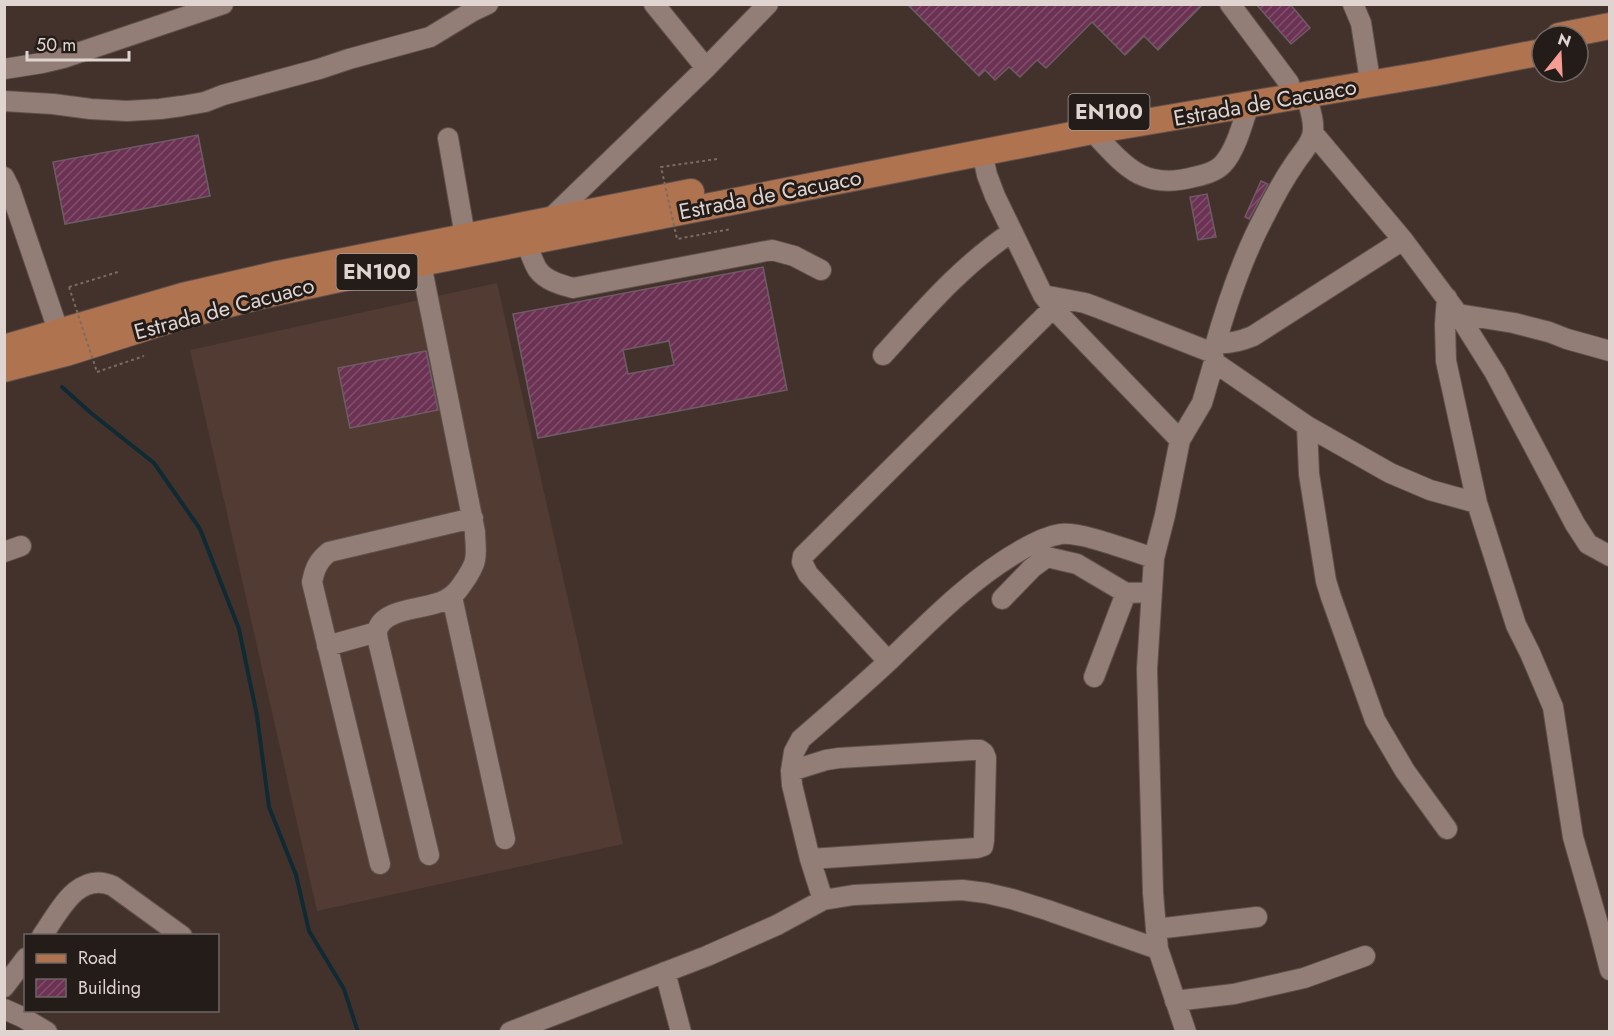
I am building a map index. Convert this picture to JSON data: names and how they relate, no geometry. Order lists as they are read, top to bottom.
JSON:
{
  "streets": {
    "main road": ["Estrada de Cacuaco", "EN100"]
  },
  "legend": ["Road", "Building"],
  "scale_bar": "50 m",
  "north": "top"
}
